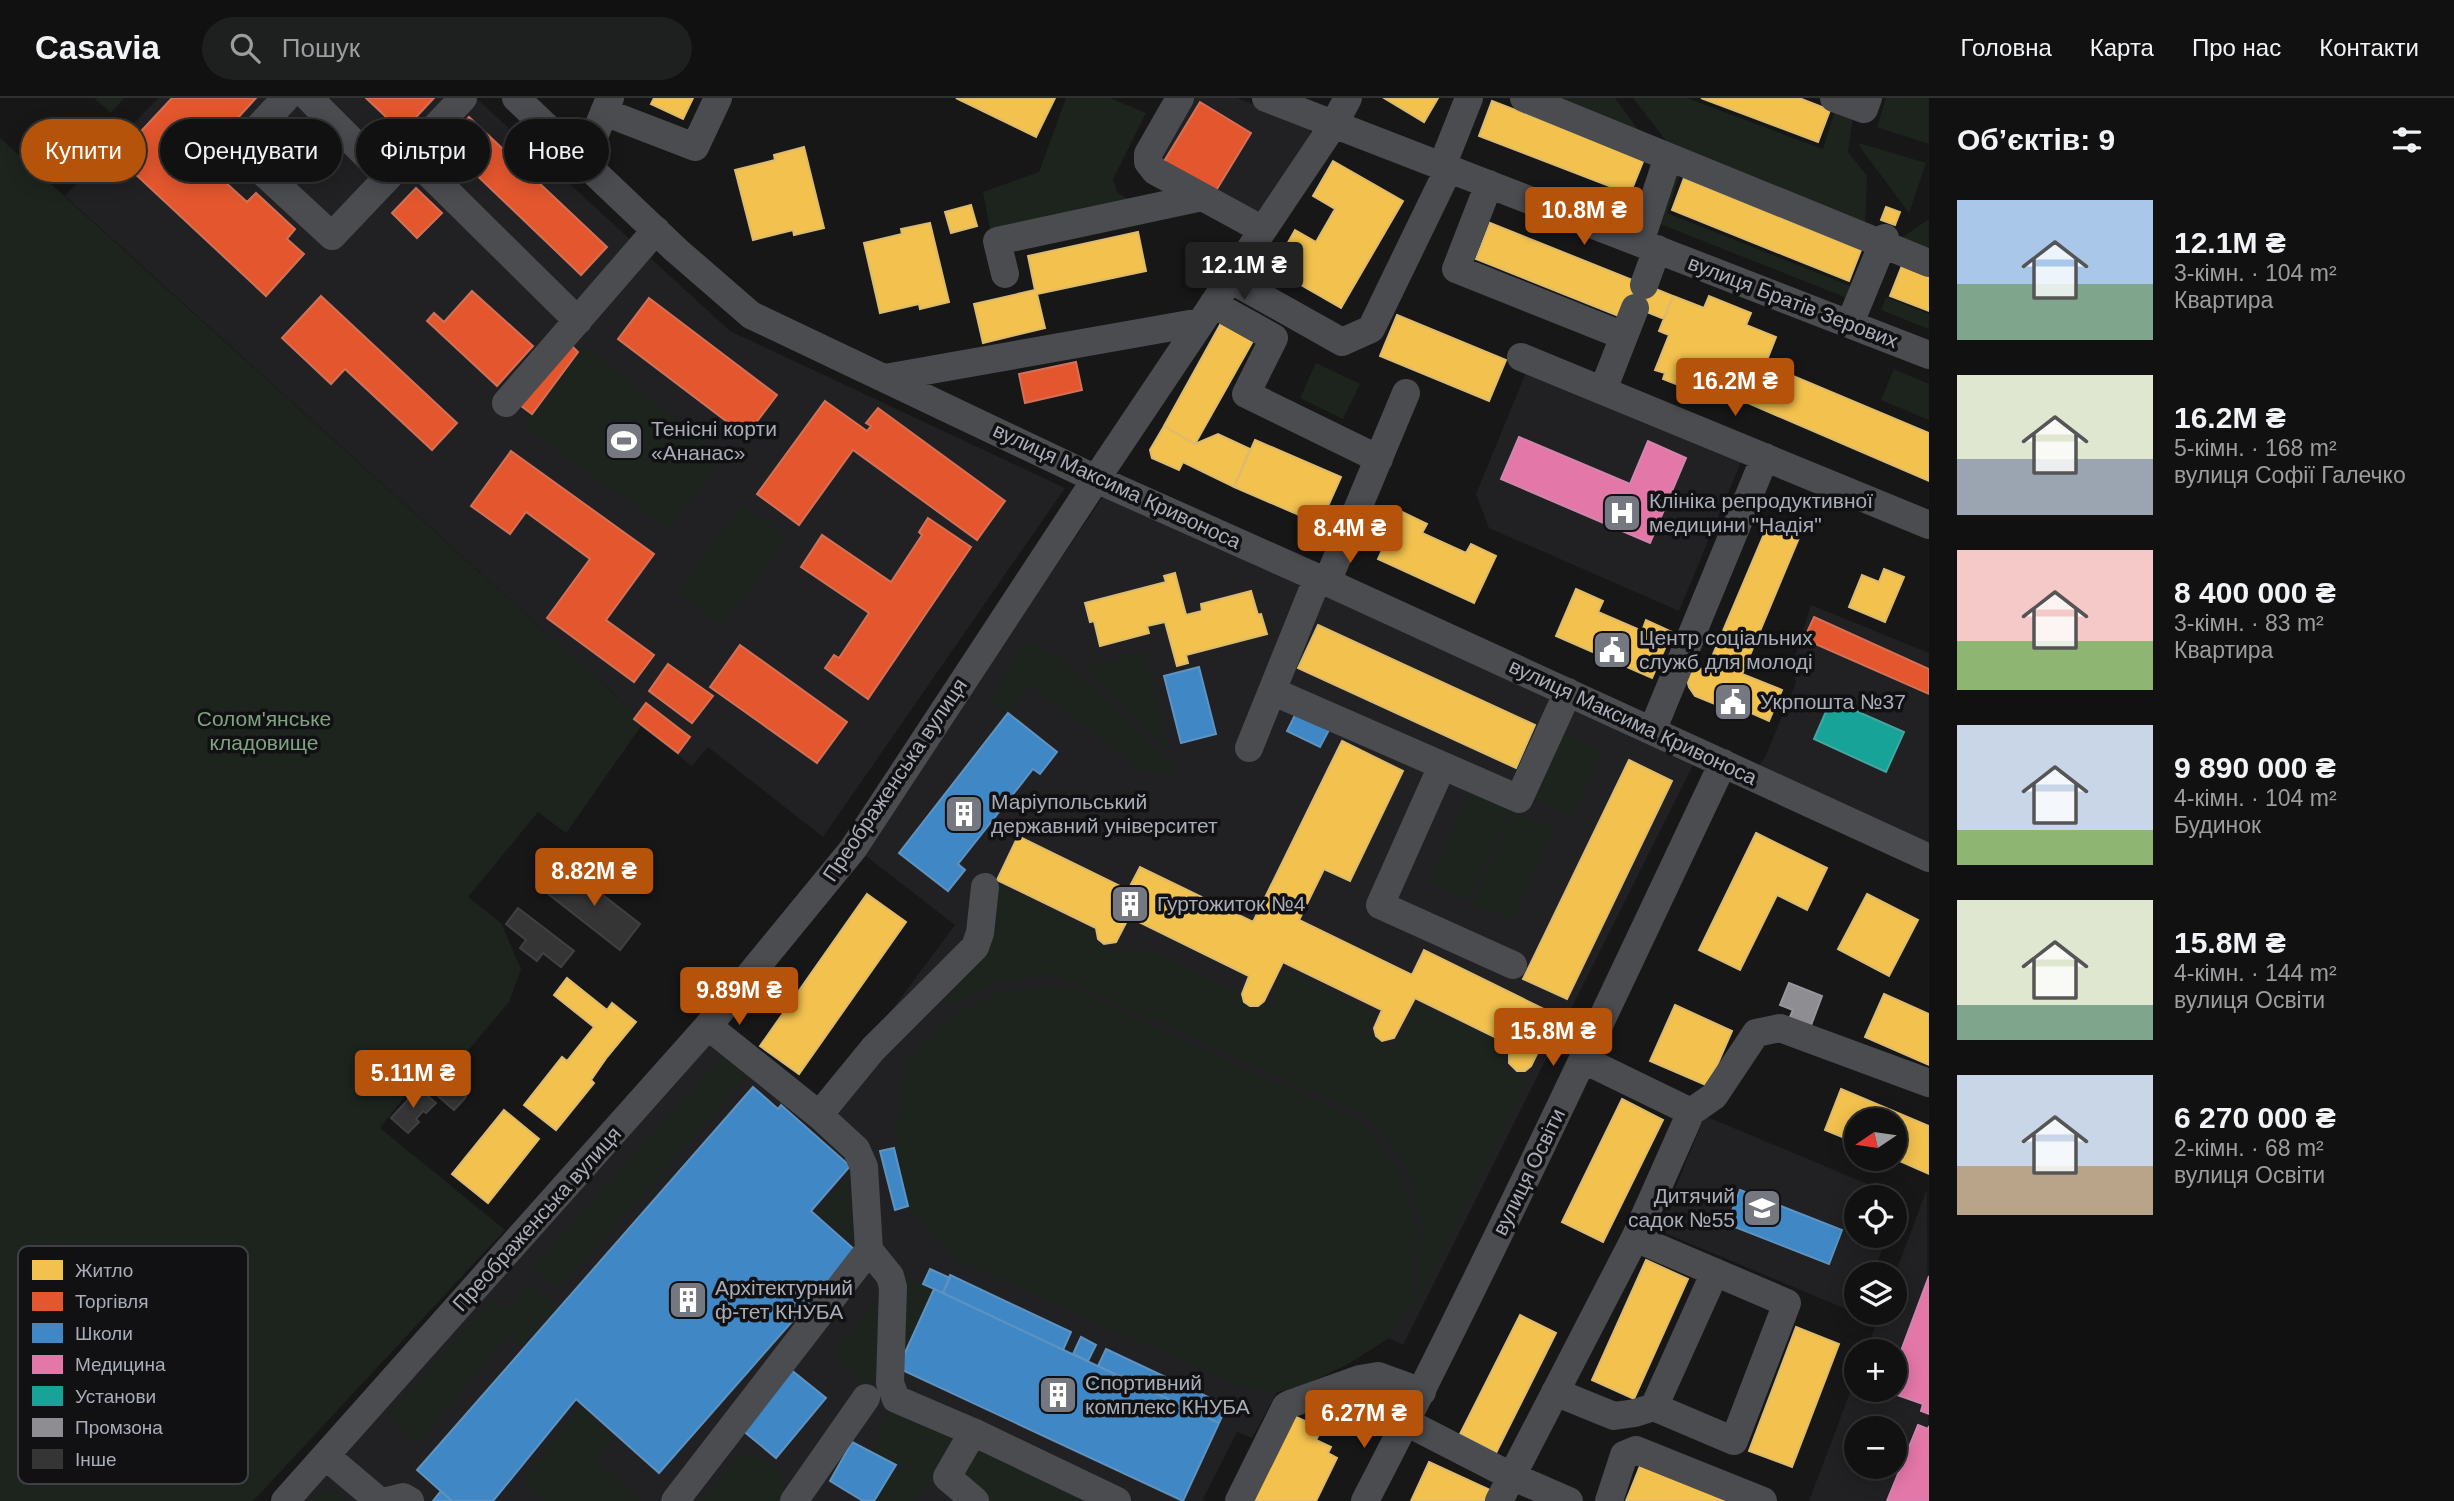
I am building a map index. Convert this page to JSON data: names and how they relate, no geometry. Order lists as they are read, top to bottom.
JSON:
{
  "streets": {
    "street": [
      "вулиця Братів Зерових",
      "вулиця Максима Кривоноса",
      "Преображенська вулиця",
      "вулиця Освіти"
    ]
  },
  "crossings": [
    ["вулиця Братів Зерових", "Преображенська вулиця"],
    ["вулиця Максима Кривоноса", "Преображенська вулиця"],
    ["вулиця Максима Кривоноса", "вулиця Освіти"]
  ],
  "parks": ["Солом'янське кладовище"],
  "places": {
    "sports": ["Тенісні корти «Ананас»"],
    "hospital": ["Клініка репродуктивної медицини \"Надія\""],
    "public building": ["Центр соціальних служб для молоді", "Укрпошта №37"],
    "building": [
      "Маріупольський державний університет",
      "Гуртожиток №4",
      "Архітектурний ф-тет КНУБА",
      "Спортивний комплекс КНУБА"
    ],
    "school or university": ["Дитячий садок №55"]
  },
  "legend": [
    "Житло",
    "Торгівля",
    "Школи",
    "Медицина",
    "Установи",
    "Промзона",
    "Інше"
  ],
  "north": "left",
  "page": {
    "header": "Casavia",
    "search": "Пошук",
    "nav": [
      "Головна",
      "Карта",
      "Про нас",
      "Контакти"
    ],
    "heading": "Об’єктів: 9",
    "chip": [
      "Купити",
      "Орендувати",
      "Фільтри",
      "Нове"
    ],
    "list": [
      {
        "name": "12.1M ₴",
        "note": "3-кімн. · 104 m² · Квартира"
      },
      {
        "name": "16.2M ₴",
        "note": "5-кімн. · 168 m² · вулиця Софії Галечко"
      },
      {
        "name": "8 400 000 ₴",
        "note": "3-кімн. · 83 m² · Квартира"
      },
      {
        "name": "9 890 000 ₴",
        "note": "4-кімн. · 104 m² · Будинок"
      },
      {
        "name": "15.8M ₴",
        "note": "4-кімн. · 144 m² · вулиця Освіти"
      },
      {
        "name": "6 270 000 ₴",
        "note": "2-кімн. · 68 m² · вулиця Освіти"
      }
    ],
    "price": [
      "10.8M ₴",
      "12.1M ₴",
      "16.2M ₴",
      "8.4M ₴",
      "8.82M ₴",
      "9.89M ₴",
      "15.8M ₴",
      "5.11M ₴",
      "6.27M ₴"
    ],
    "map_buttons": ["+", "−"]
  }
}
